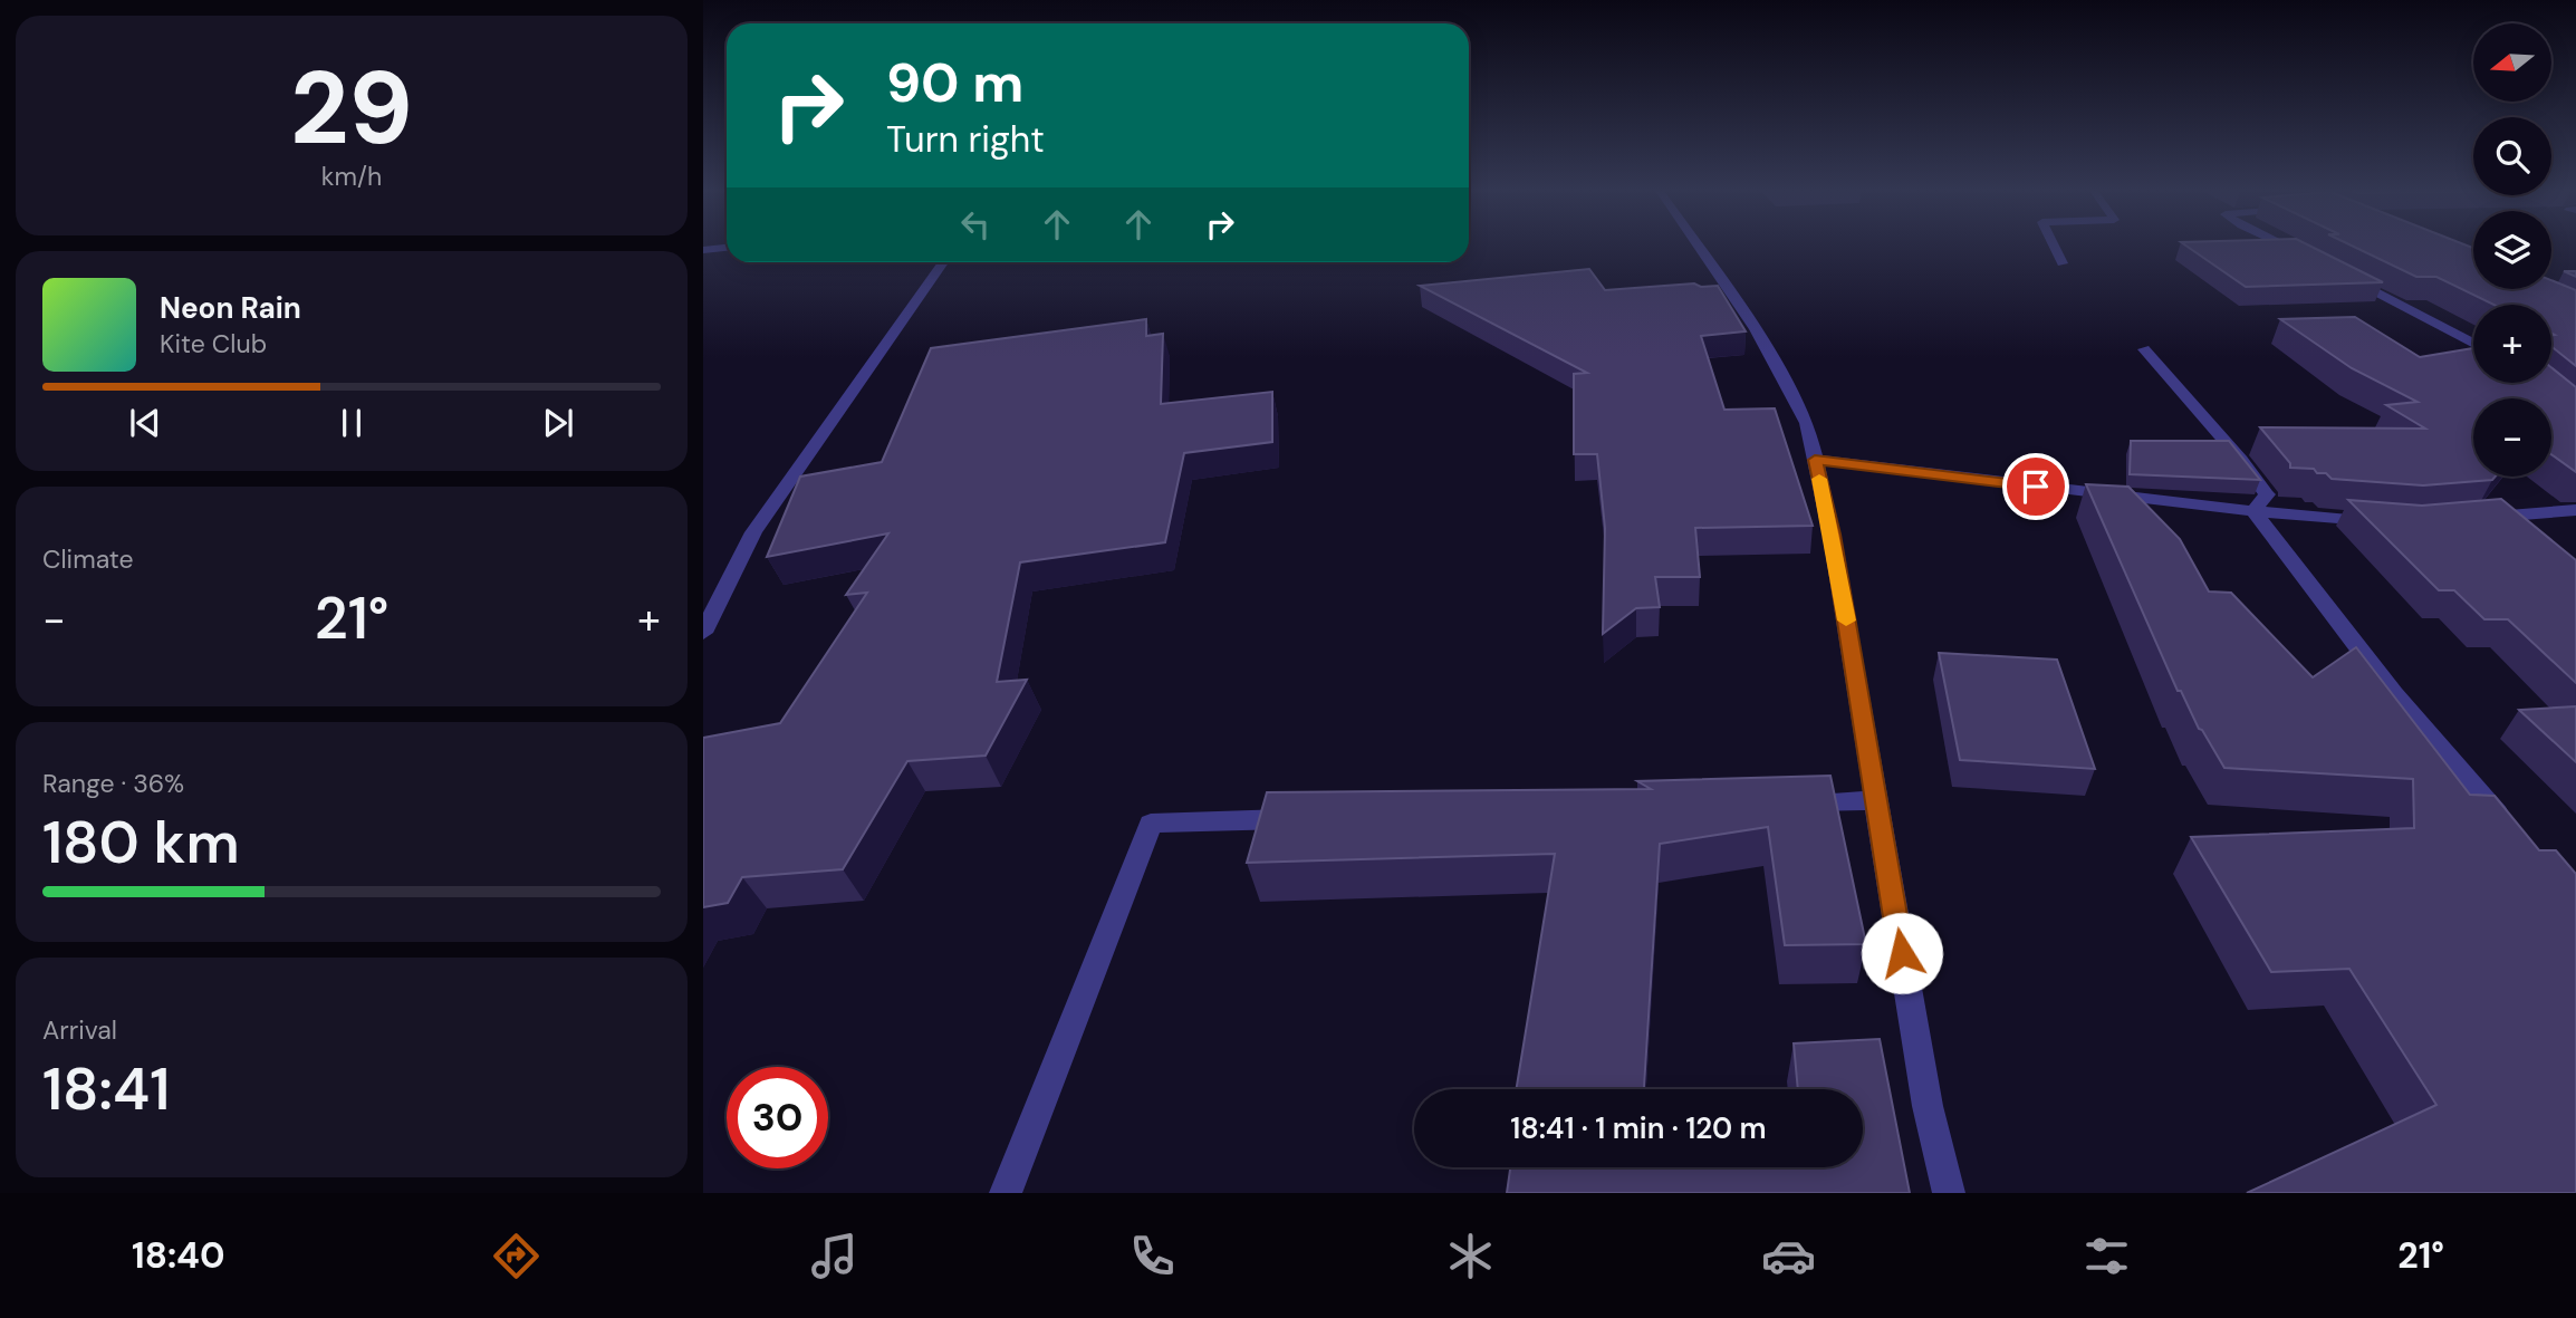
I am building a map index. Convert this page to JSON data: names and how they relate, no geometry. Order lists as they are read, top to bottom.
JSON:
{
  "north": "left",
  "page": {
    "tile": [
      ["29", "km/h"],
      "Climate",
      ["Range · 36%", "180 km"],
      ["Arrival", "18:41"]
    ],
    "map_buttons": ["+", "−"],
    "turn": ["90 m", "Turn right"],
    "song": ["Neon Rain", "Kite Club"],
    "heat": ["−", "21°", "+"],
    "limit": "30",
    "trip": "18:41 · 1 min · 120 m",
    "tabs": ["18:40", "21°"]
  }
}
